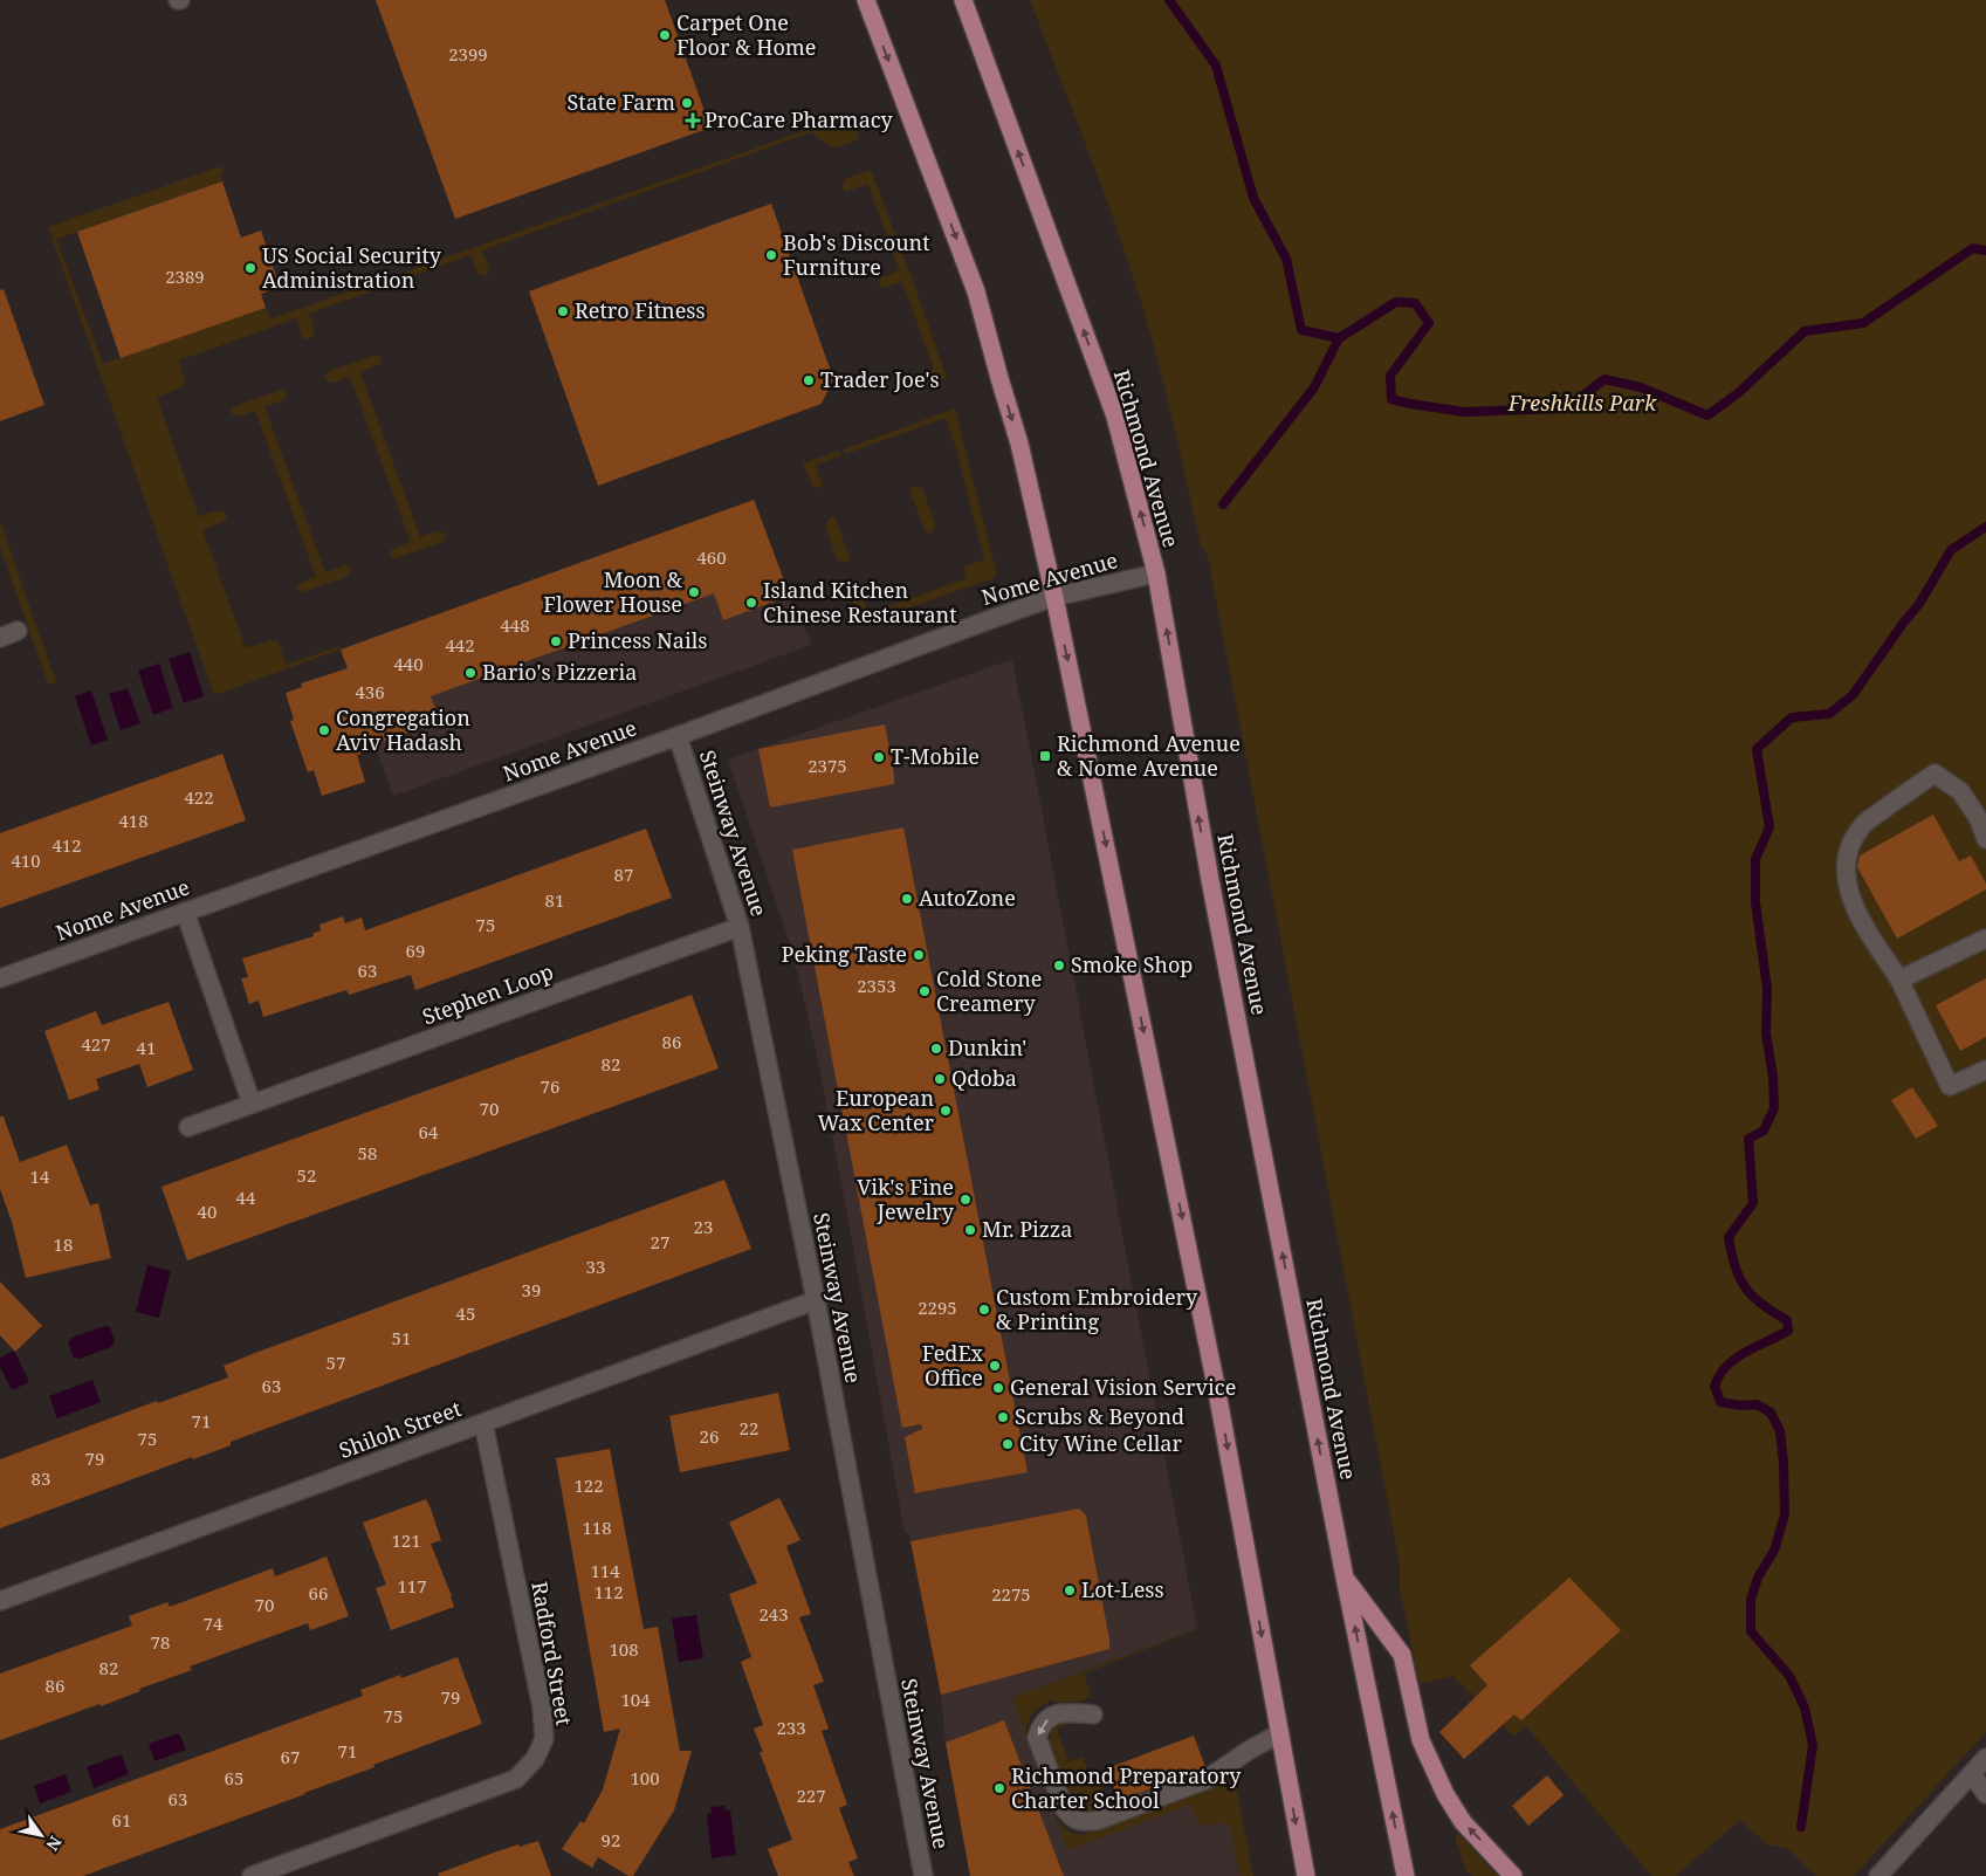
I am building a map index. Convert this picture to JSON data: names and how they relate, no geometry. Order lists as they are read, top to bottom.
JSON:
{
  "streets": {
    "main road": ["Richmond Avenue"],
    "street": [
      "Nome Avenue",
      "Steinway Avenue",
      "Stephen Loop",
      "Shiloh Street",
      "Radford Street"
    ]
  },
  "crossings": [
    ["Richmond Avenue", "Nome Avenue"],
    ["Nome Avenue", "Steinway Avenue"],
    ["Steinway Avenue", "Stephen Loop"],
    ["Steinway Avenue", "Shiloh Street"],
    ["Shiloh Street", "Radford Street"]
  ],
  "parks": ["Freshkills Park"],
  "places": {
    "other": [
      "Carpet One Floor & Home",
      "State Farm",
      "Bob's Discount Furniture",
      "US Social Security Administration",
      "Retro Fitness",
      "Trader Joe's",
      "Moon & Flower House",
      "Island Kitchen Chinese Restaurant",
      "Princess Nails",
      "Bario's Pizzeria",
      "Congregation Aviv Hadash",
      "T-Mobile",
      "AutoZone",
      "Peking Taste",
      "Smoke Shop",
      "Cold Stone Creamery",
      "Dunkin'",
      "Qdoba",
      "European Wax Center",
      "Vik's Fine Jewelry",
      "Mr. Pizza",
      "Custom Embroidery & Printing",
      "FedEx Office",
      "General Vision Service",
      "Scrubs & Beyond",
      "City Wine Cellar",
      "Lot-Less",
      "Richmond Preparatory Charter School"
    ],
    "health": ["ProCare Pharmacy"],
    "transit": ["Richmond Avenue & Nome Avenue"]
  },
  "house_numbers": [
    "2399",
    "2389",
    "460",
    "448",
    "442",
    "440",
    "436",
    "2375",
    "422",
    "418",
    "412",
    "410",
    "87",
    "81",
    "75",
    "69",
    "63",
    "2353",
    "86",
    "427",
    "41",
    "82",
    "76",
    "70",
    "64",
    "58",
    "52",
    "14",
    "44",
    "40",
    "23",
    "27",
    "18",
    "33",
    "39",
    "2295",
    "45",
    "51",
    "57",
    "63",
    "71",
    "22",
    "26",
    "75",
    "79",
    "83",
    "122",
    "118",
    "121",
    "114",
    "117",
    "112",
    "66",
    "2275",
    "70",
    "243",
    "74",
    "78",
    "108",
    "82",
    "86",
    "79",
    "104",
    "75",
    "233",
    "71",
    "67",
    "65",
    "100",
    "227",
    "63",
    "61",
    "92"
  ],
  "north": "bottom right"
}
